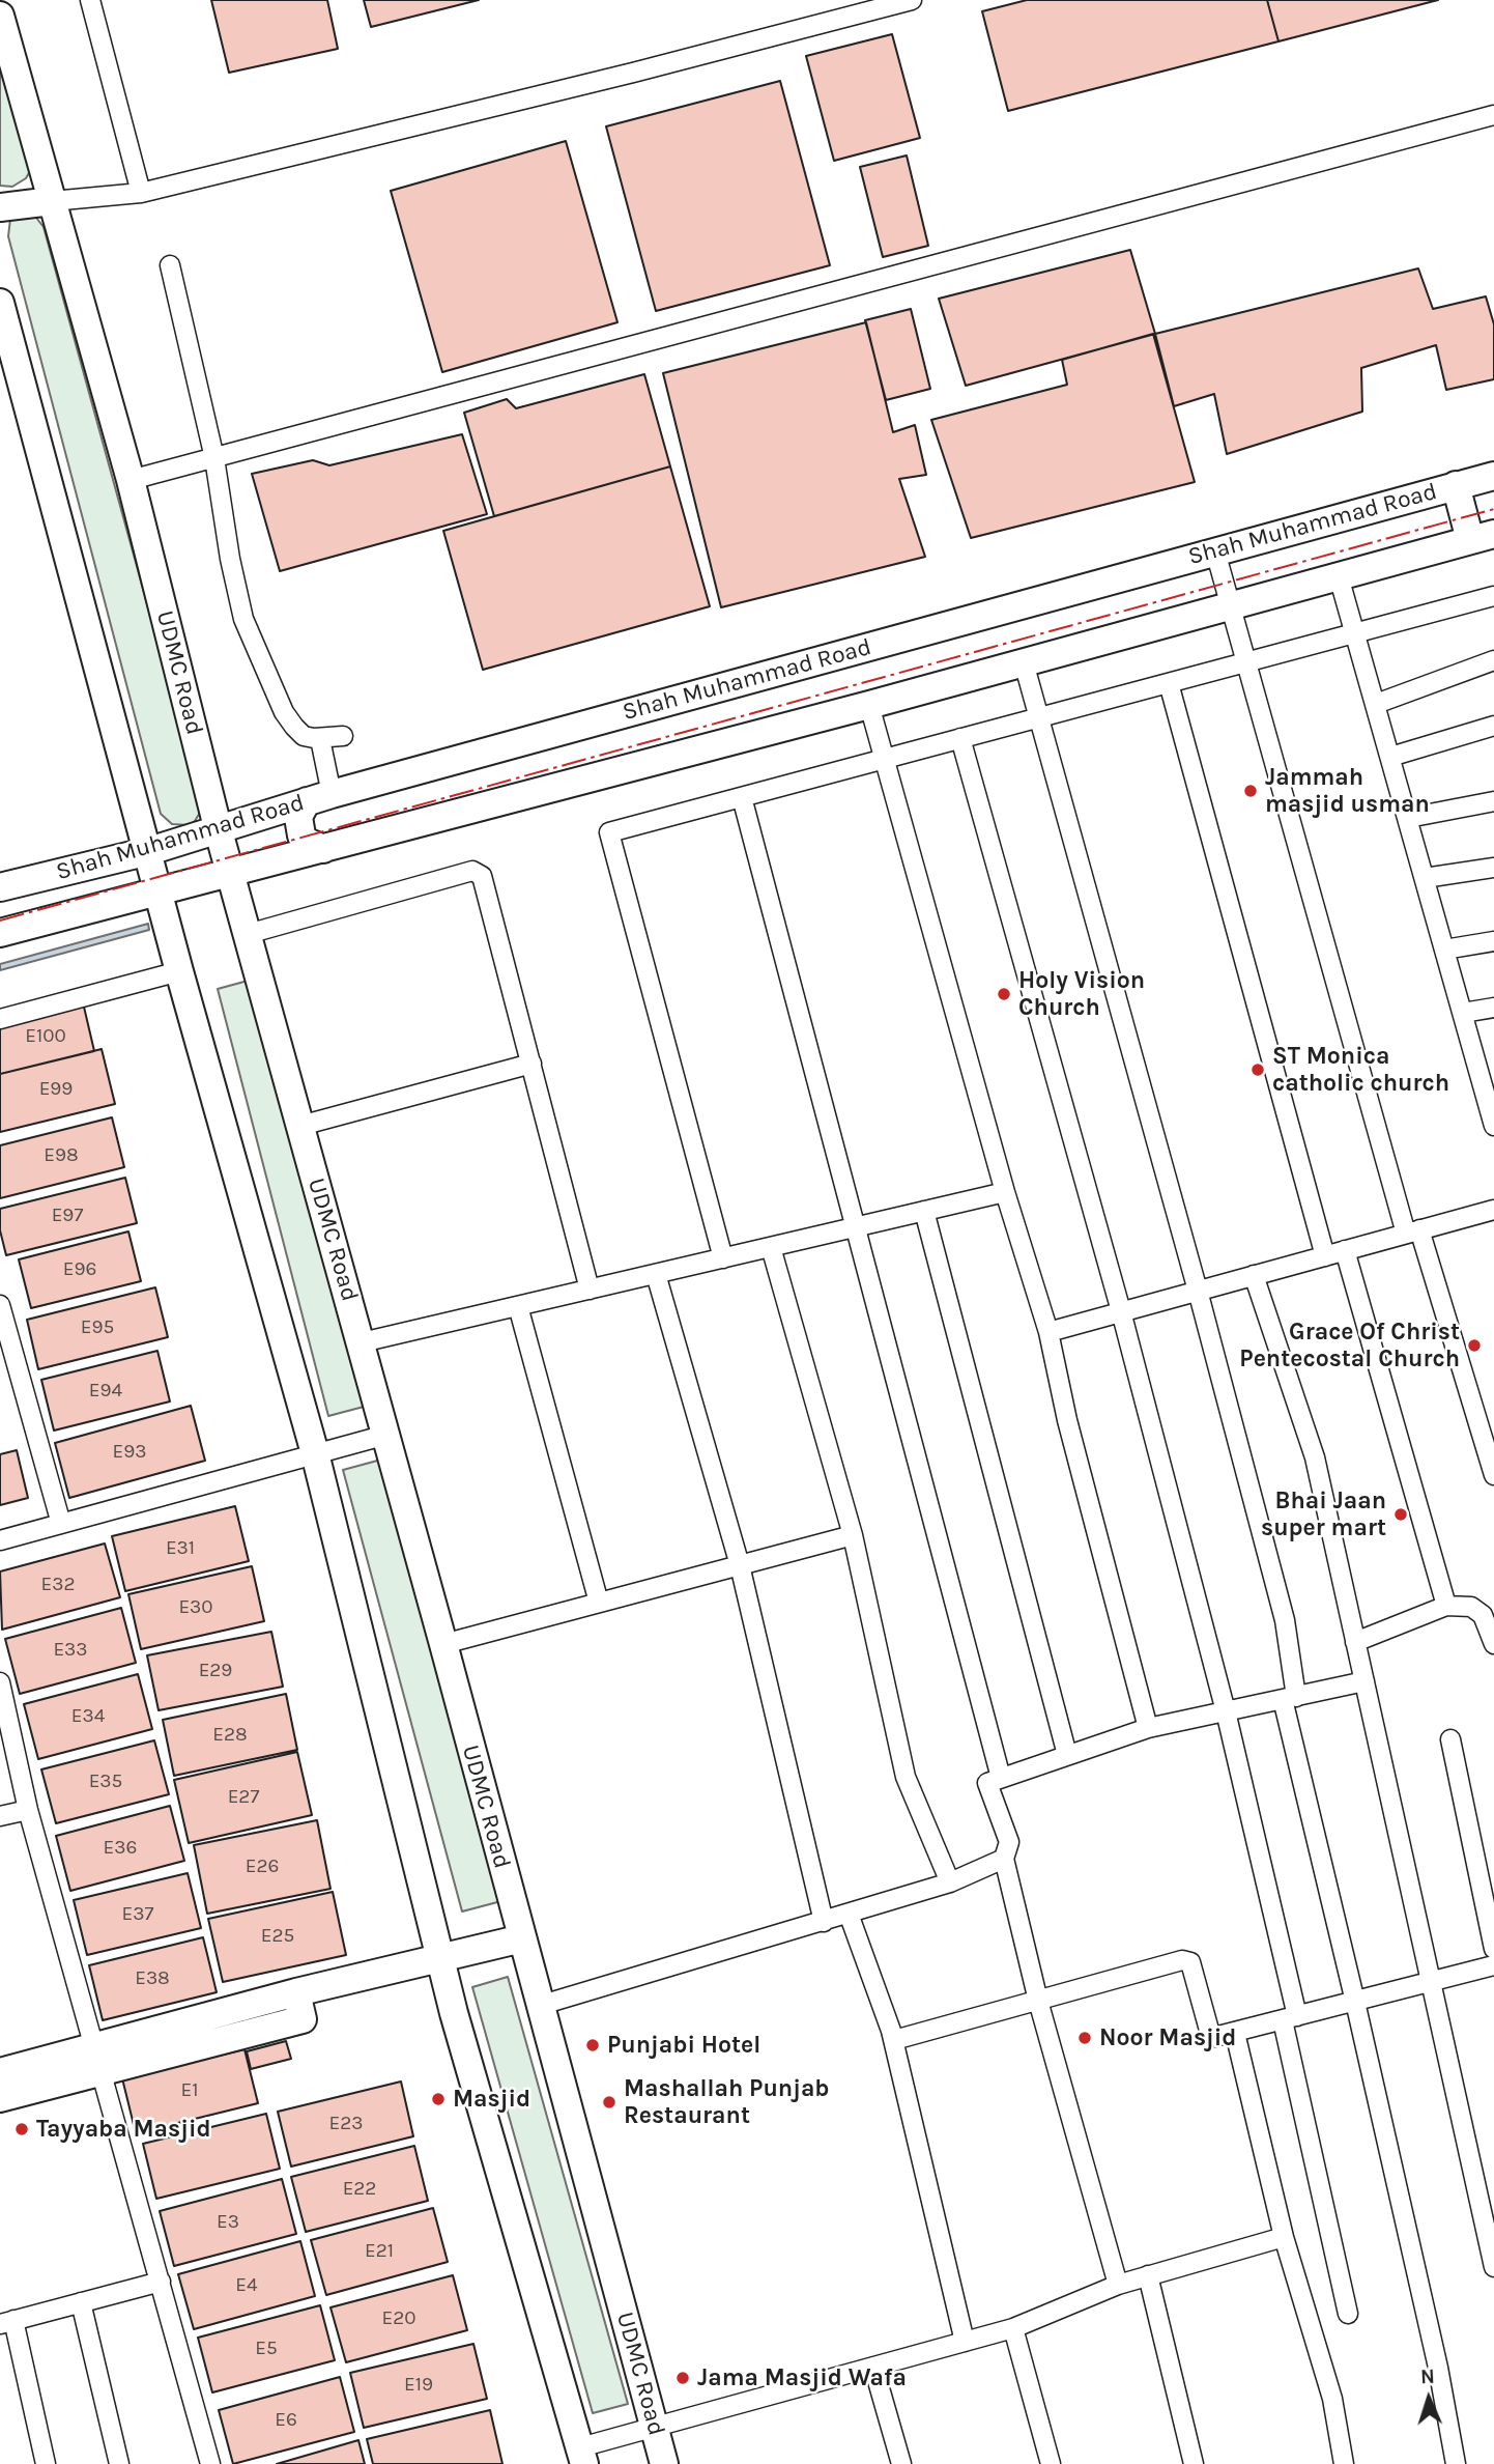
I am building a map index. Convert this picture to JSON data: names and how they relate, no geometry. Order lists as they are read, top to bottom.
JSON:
{
  "streets": {
    "main road": ["Shah Muhammad Road", "UDMC Road"]
  },
  "crossings": [
    ["Shah Muhammad Road", "UDMC Road"]
  ],
  "places": [
    "Jammah masjid usman",
    "Holy Vision Church",
    "ST Monica catholic church",
    "Grace Of Christ Pentecostal Church",
    "Bhai Jaan super mart",
    "Noor Masjid",
    "Punjabi Hotel",
    "Masjid",
    "Mashallah Punjab Restaurant",
    "Tayyaba Masjid",
    "Jama Masjid Wafa"
  ],
  "house_numbers": [
    "E100",
    "E99",
    "E98",
    "E97",
    "E96",
    "E95",
    "E94",
    "E93",
    "E31",
    "E32",
    "E30",
    "E33",
    "E29",
    "E34",
    "E28",
    "E35",
    "E27",
    "E36",
    "E26",
    "E37",
    "E25",
    "E38",
    "E1",
    "E23",
    "E22",
    "E3",
    "E21",
    "E4",
    "E20",
    "E5",
    "E19",
    "E6"
  ],
  "north": "top"
}
